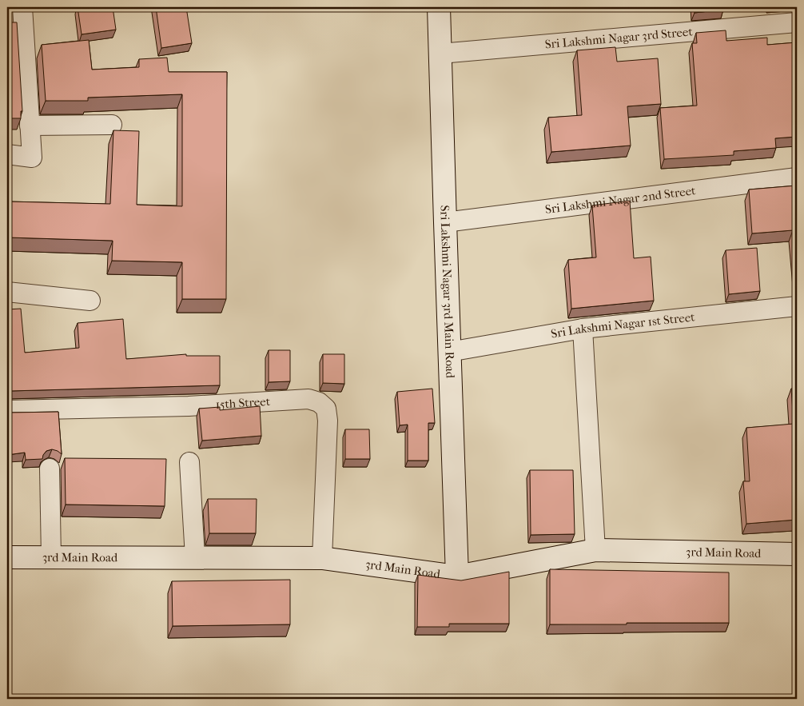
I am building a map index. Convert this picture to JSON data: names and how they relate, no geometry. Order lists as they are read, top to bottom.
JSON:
{
  "streets": {
    "street": [
      "Sri Lakshmi Nagar 3rd Street",
      "Sri Lakshmi Nagar 2nd Street",
      "Sri Lakshmi Nagar 3rd Main Road",
      "Sri Lakshmi Nagar 1st Street",
      "15th Street",
      "3rd Main Road"
    ]
  },
  "crossings": [
    ["Sri Lakshmi Nagar 3rd Street", "Sri Lakshmi Nagar 3rd Main Road"],
    ["Sri Lakshmi Nagar 2nd Street", "Sri Lakshmi Nagar 3rd Main Road"],
    ["Sri Lakshmi Nagar 3rd Main Road", "Sri Lakshmi Nagar 1st Street"],
    ["Sri Lakshmi Nagar 3rd Main Road", "3rd Main Road"],
    ["15th Street", "3rd Main Road"]
  ]
}
